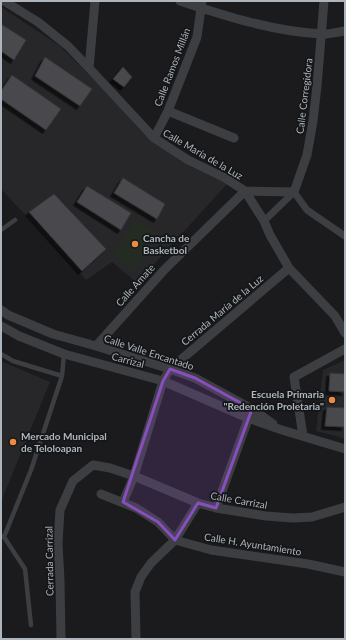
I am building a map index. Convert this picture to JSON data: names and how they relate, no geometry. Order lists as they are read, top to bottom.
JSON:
{
  "streets": {
    "street": [
      "Calle Ramos Millán",
      "Calle Corregidora",
      "Calle María de la Luz",
      "Calle Amate",
      "Cerrada María de la Luz",
      "Calle Valle Encantado",
      "Carrizal",
      "Calle Carrizal",
      "Calle H. Ayuntamiento",
      "Cerrada Carrizal"
    ]
  },
  "crossings": [
    ["Calle Ramos Millán", "Calle María de la Luz"],
    ["Calle María de la Luz", "Calle Amate"],
    ["Calle María de la Luz", "Cerrada María de la Luz"],
    ["Calle Amate", "Calle Valle Encantado"],
    ["Cerrada María de la Luz", "Calle Valle Encantado"],
    ["Calle Valle Encantado", "Carrizal"],
    ["Calle Carrizal", "Cerrada Carrizal"]
  ],
  "places": ["Cancha de Basketbol", "Escuela Primaria \"Redención Proletaria\"", "Mercado Municipal de Teloloapan"]
}
